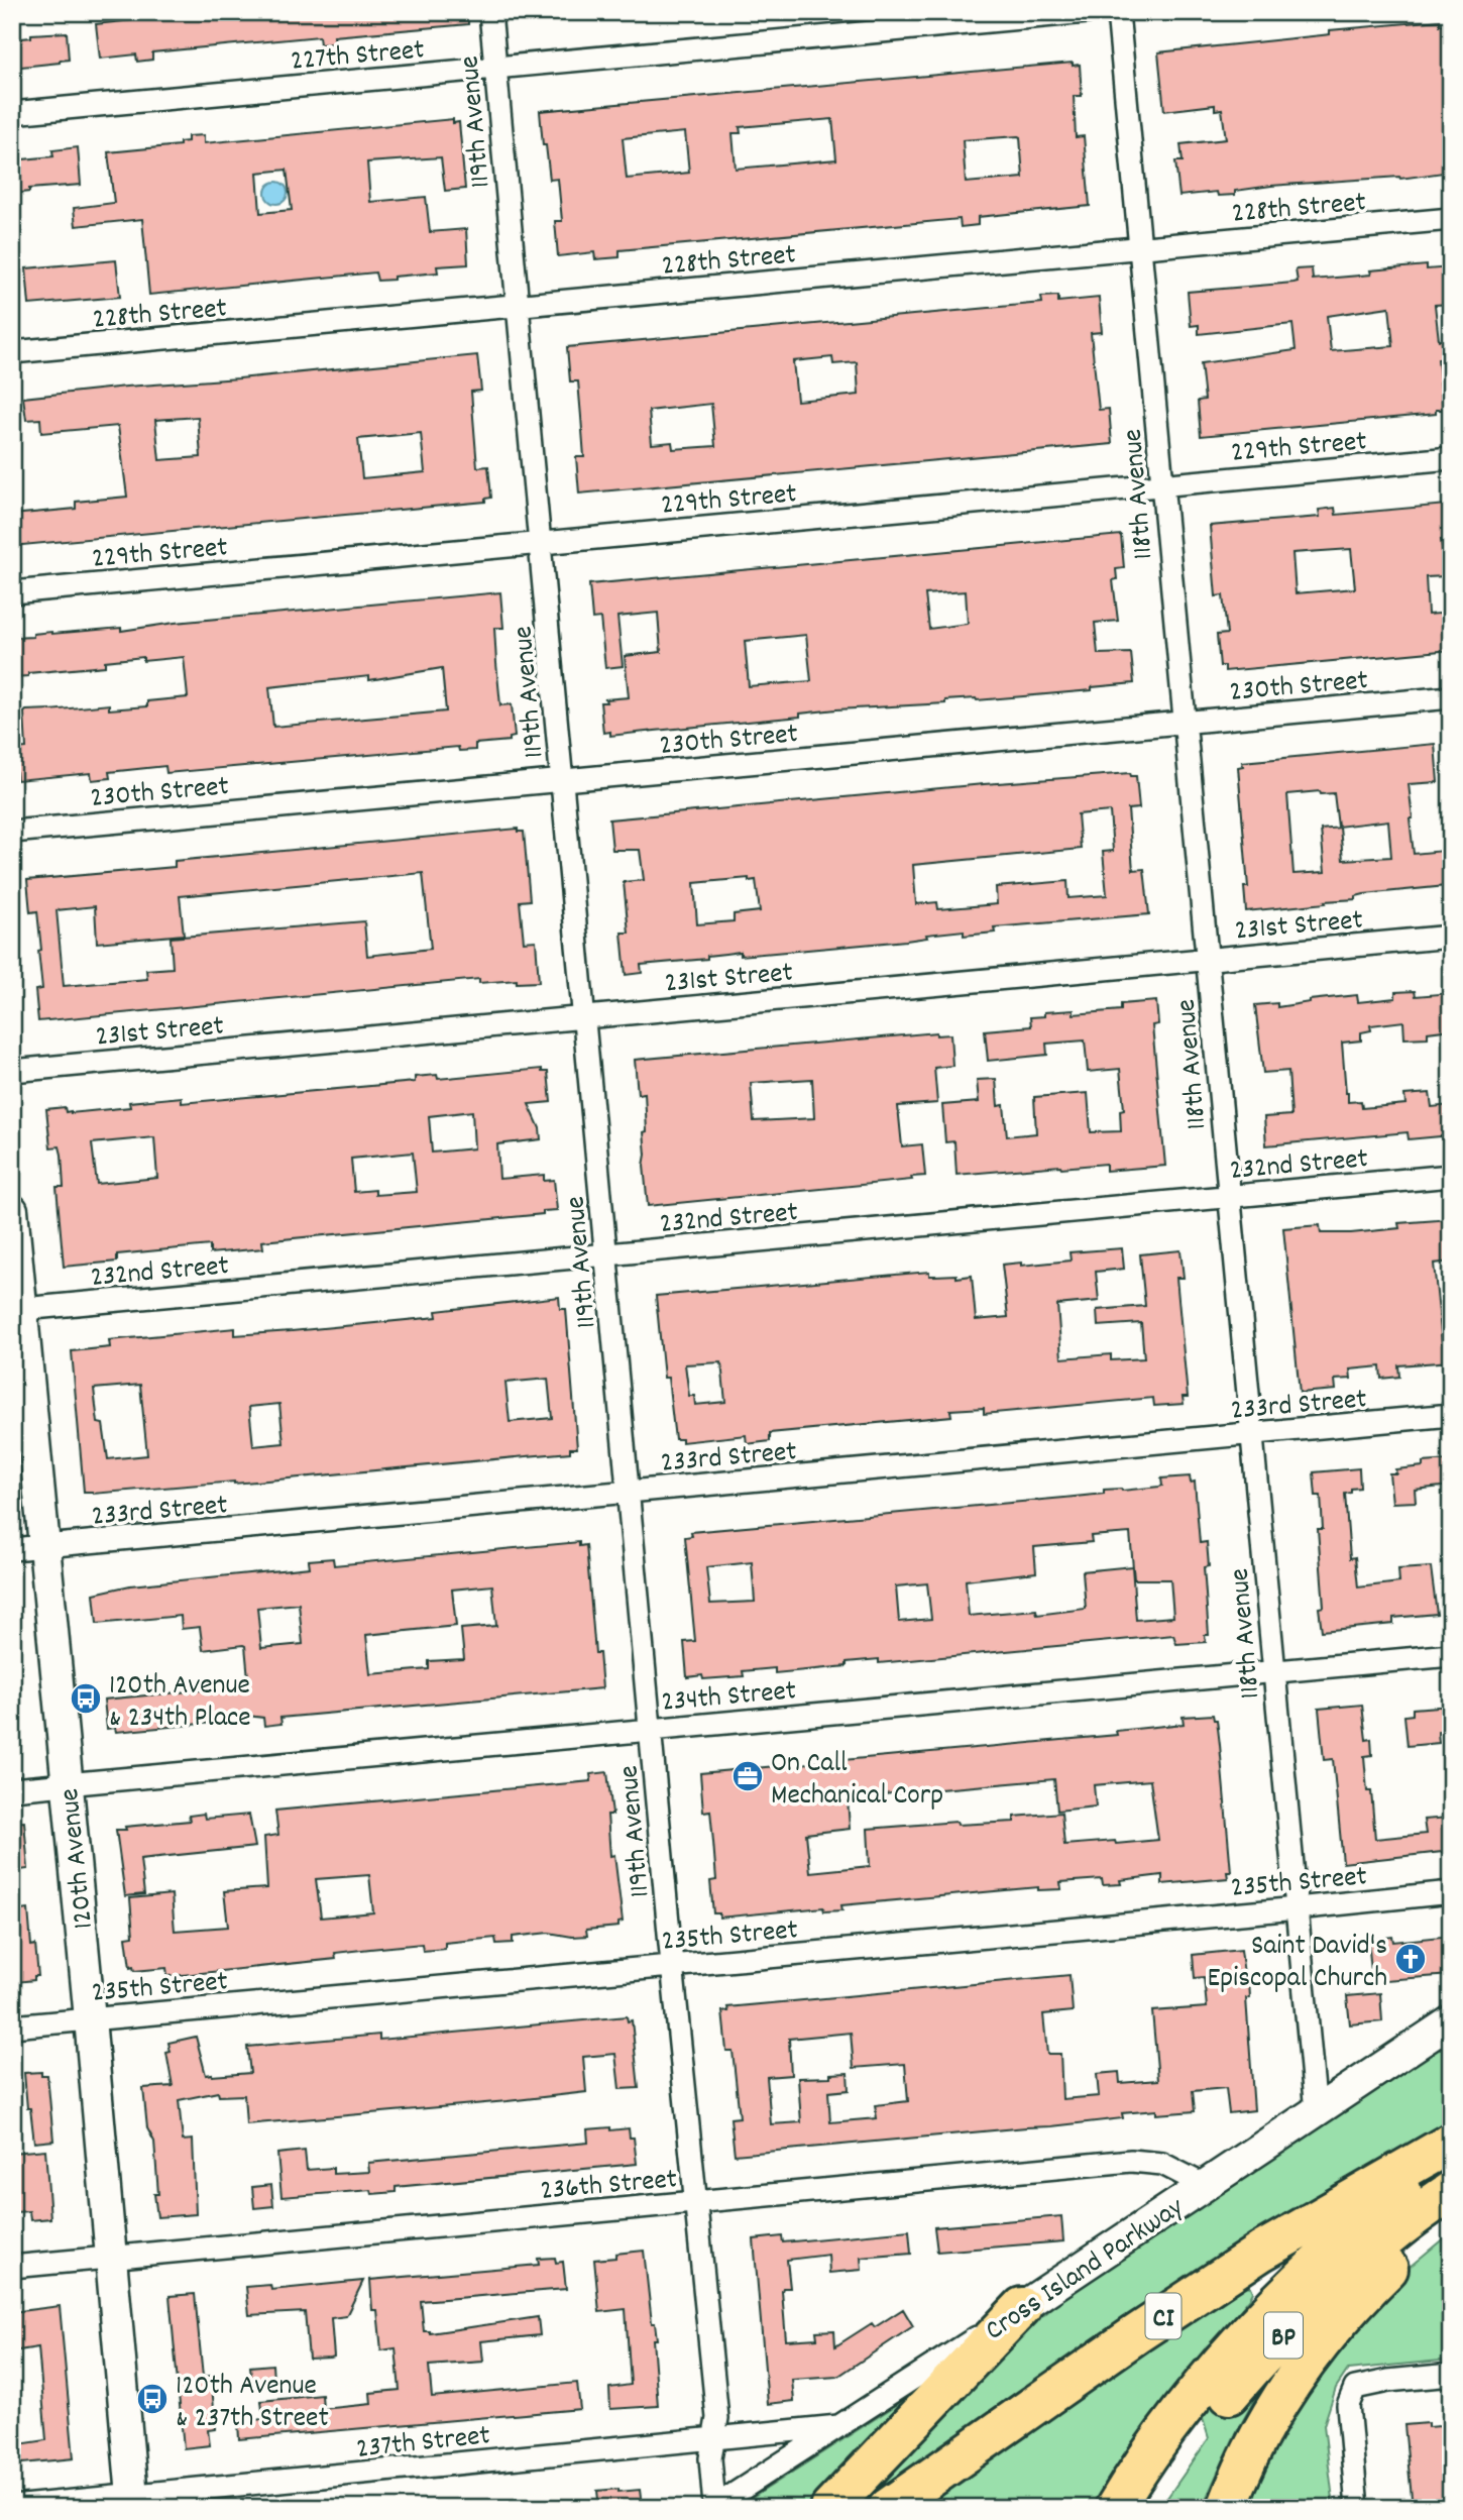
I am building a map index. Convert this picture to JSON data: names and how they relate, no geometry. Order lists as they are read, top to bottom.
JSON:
{
  "streets": {
    "highway": ["CI", "BP"],
    "street": [
      "227th Street",
      "119th Avenue",
      "228th Street",
      "229th Street",
      "118th Avenue",
      "230th Street",
      "231st Street",
      "232nd Street",
      "233rd Street",
      "234th Street",
      "120th Avenue",
      "235th Street",
      "236th Street",
      "Cross Island Parkway",
      "237th Street"
    ]
  },
  "crossings": [
    ["227th Street", "119th Avenue"],
    ["119th Avenue", "228th Street"],
    ["119th Avenue", "229th Street"],
    ["119th Avenue", "230th Street"],
    ["119th Avenue", "231st Street"],
    ["119th Avenue", "232nd Street"],
    ["119th Avenue", "233rd Street"],
    ["119th Avenue", "234th Street"],
    ["119th Avenue", "235th Street"],
    ["119th Avenue", "236th Street"],
    ["119th Avenue", "Cross Island Parkway"],
    ["119th Avenue", "237th Street"],
    ["228th Street", "118th Avenue"],
    ["229th Street", "118th Avenue"],
    ["118th Avenue", "230th Street"],
    ["118th Avenue", "231st Street"],
    ["118th Avenue", "232nd Street"],
    ["118th Avenue", "233rd Street"],
    ["118th Avenue", "234th Street"],
    ["118th Avenue", "235th Street"],
    ["118th Avenue", "Cross Island Parkway"],
    ["232nd Street", "120th Avenue"],
    ["233rd Street", "120th Avenue"],
    ["234th Street", "120th Avenue"],
    ["120th Avenue", "235th Street"],
    ["120th Avenue", "236th Street"],
    ["120th Avenue", "237th Street"],
    ["236th Street", "Cross Island Parkway"],
    ["Cross Island Parkway", "237th Street"]
  ],
  "places": {
    "bus stop": ["120th Avenue & 234th Place", "120th Avenue & 237th Street"],
    "office": ["On Call Mechanical Corp"],
    "church": ["Saint David's Episcopal Church"]
  }
}
